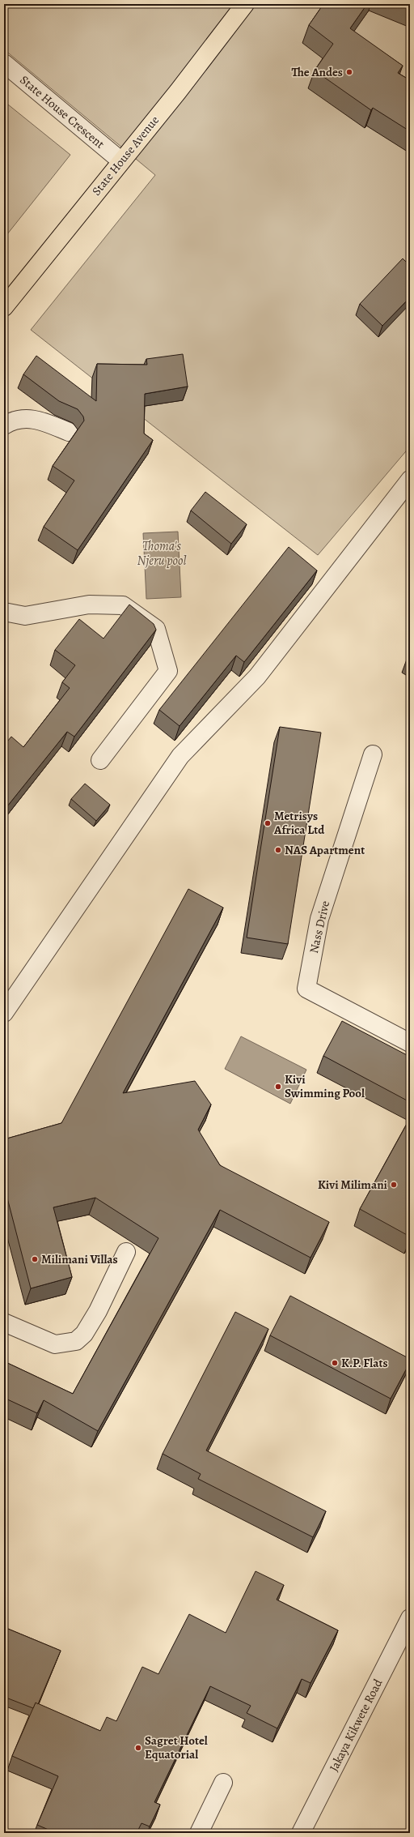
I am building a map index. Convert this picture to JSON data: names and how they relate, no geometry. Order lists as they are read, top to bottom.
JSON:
{
  "streets": {
    "main road": ["State House Avenue"],
    "street": ["State House Crescent", "Nass Drive", "Jakaya Kikwete Road"]
  },
  "crossings": [
    ["State House Crescent", "State House Avenue"]
  ],
  "water": ["Thoma's Njeru pool"],
  "places": [
    "The Andes",
    "Metrisys Africa Ltd",
    "NAS Apartment",
    "Kivi Swimming Pool",
    "Kivi Milimani",
    "Milimani Villas",
    "K.P. Flats",
    "Sagret Hotel Equatorial"
  ]
}
